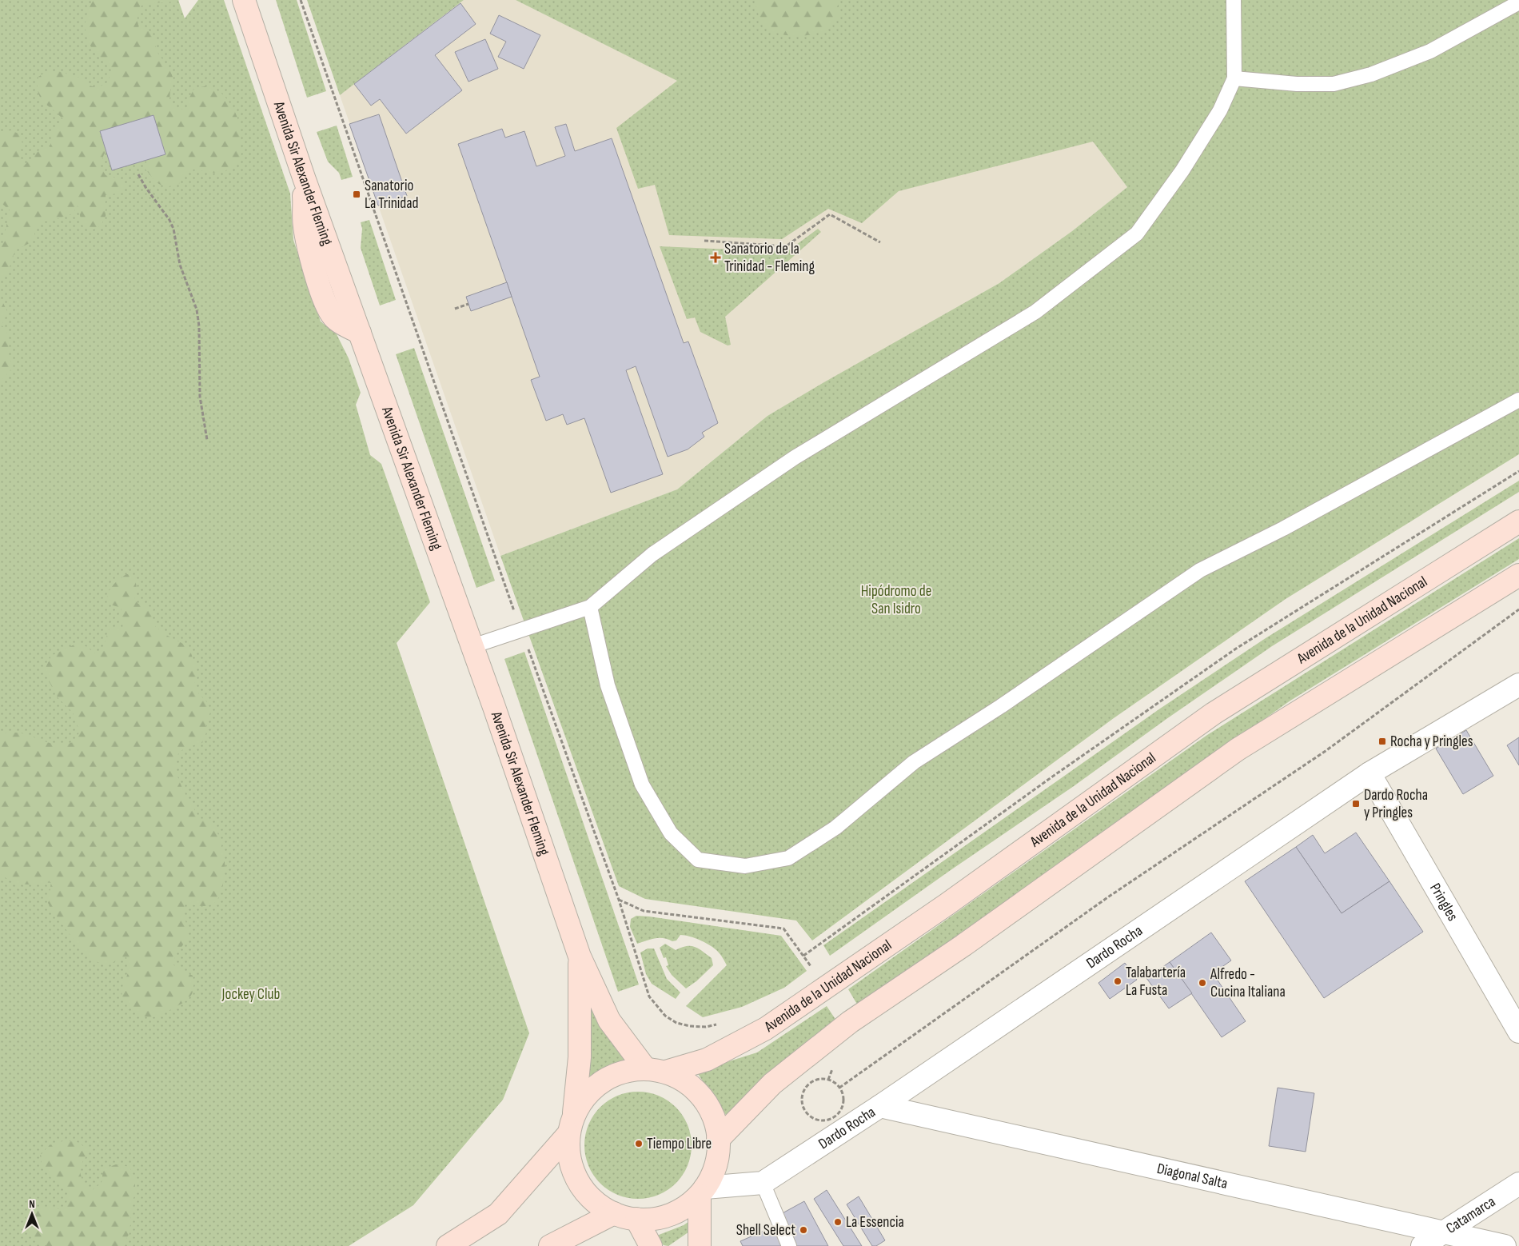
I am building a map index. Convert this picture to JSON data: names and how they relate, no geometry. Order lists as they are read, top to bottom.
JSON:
{
  "streets": {
    "main road": ["Avenida Sir Alexander Fleming", "Avenida de la Unidad Nacional"],
    "street": [
      "Pringles",
      "Dardo Rocha",
      "Diagonal Salta",
      "Catamarca"
    ]
  },
  "crossings": [
    ["Avenida Sir Alexander Fleming", "Avenida de la Unidad Nacional"],
    ["Avenida Sir Alexander Fleming", "Dardo Rocha"],
    ["Pringles", "Dardo Rocha"],
    ["Dardo Rocha", "Diagonal Salta"],
    ["Diagonal Salta", "Catamarca"]
  ],
  "parks": ["Hipódromo de San Isidro", "Jockey Club"],
  "places": {
    "transit": ["Sanatorio La Trinidad", "Rocha y Pringles", "Dardo Rocha y Pringles"],
    "health": ["Sanatorio de la Trinidad - Fleming"],
    "other": [
      "Talabartería La Fusta",
      "Alfredo - Cucina Italiana",
      "Tiempo Libre",
      "La Essencia",
      "Shell Select"
    ]
  },
  "north": "top"
}
